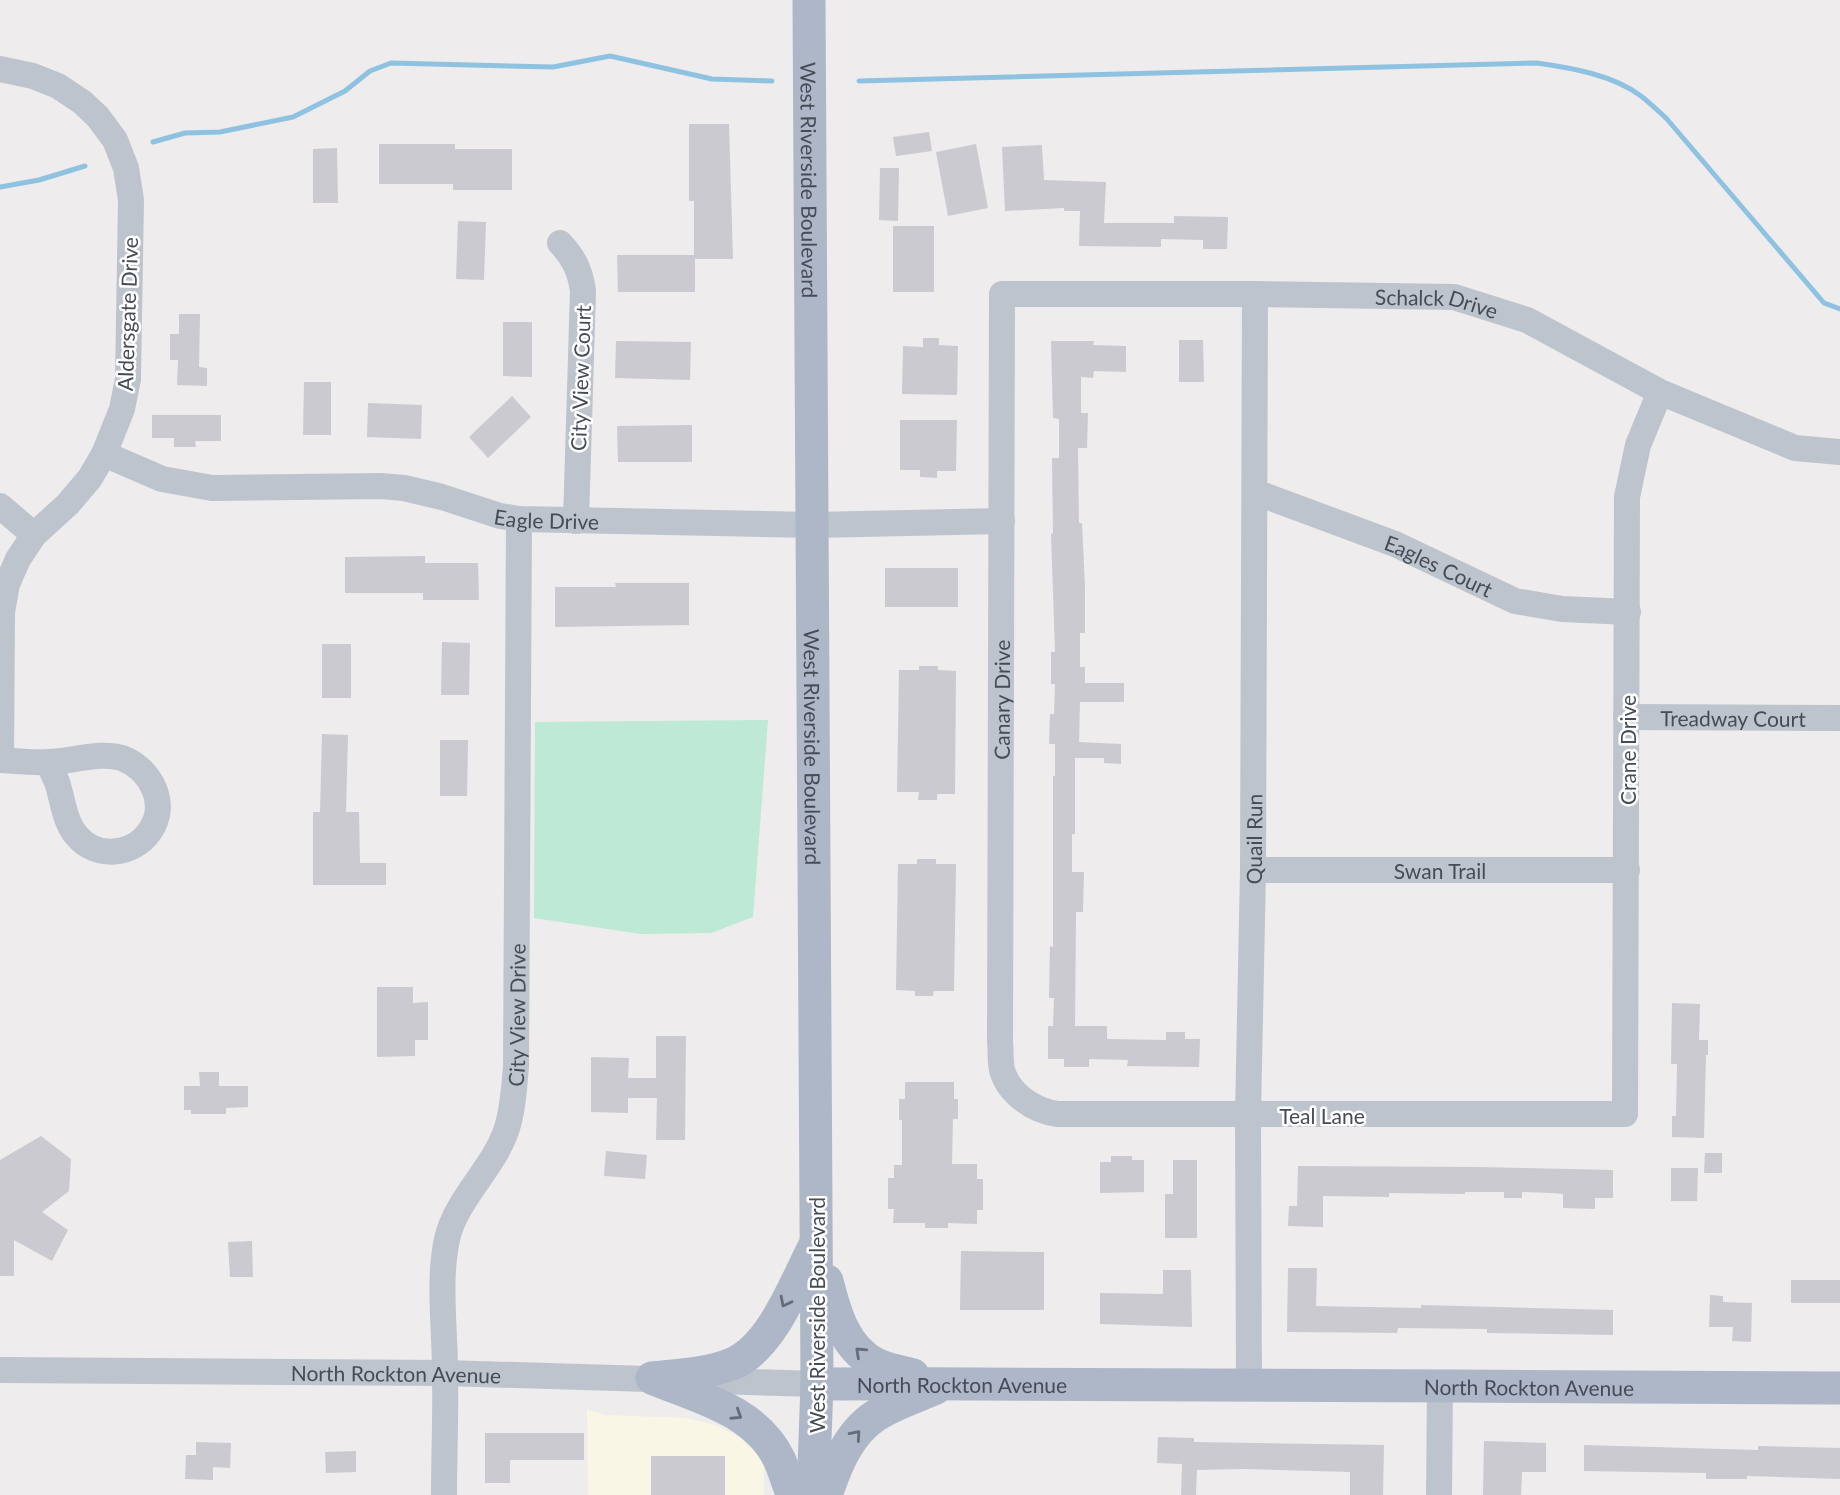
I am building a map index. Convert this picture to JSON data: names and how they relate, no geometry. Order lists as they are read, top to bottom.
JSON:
{
  "streets": {
    "main road": ["West Riverside Boulevard", "North Rockton Avenue"],
    "street": [
      "Schalck Drive",
      "Aldersgate Drive",
      "City View Court",
      "Eagle Drive",
      "Eagles Court",
      "Canary Drive",
      "Treadway Court",
      "Crane Drive",
      "Quail Run",
      "Swan Trail",
      "City View Drive",
      "Teal Lane"
    ]
  },
  "crossings": [
    ["West Riverside Boulevard", "Eagle Drive"],
    ["West Riverside Boulevard", "North Rockton Avenue"],
    ["Schalck Drive", "Canary Drive"],
    ["Schalck Drive", "Crane Drive"],
    ["Schalck Drive", "Quail Run"],
    ["Aldersgate Drive", "Eagle Drive"],
    ["City View Court", "Eagle Drive"],
    ["Eagle Drive", "Canary Drive"],
    ["Eagle Drive", "City View Drive"],
    ["Eagles Court", "Crane Drive"],
    ["Eagles Court", "Quail Run"],
    ["Canary Drive", "Teal Lane"],
    ["Treadway Court", "Crane Drive"],
    ["Crane Drive", "Swan Trail"],
    ["Crane Drive", "Teal Lane"],
    ["Quail Run", "Swan Trail"],
    ["Quail Run", "Teal Lane"],
    ["Quail Run", "North Rockton Avenue"],
    ["City View Drive", "North Rockton Avenue"]
  ]
}
